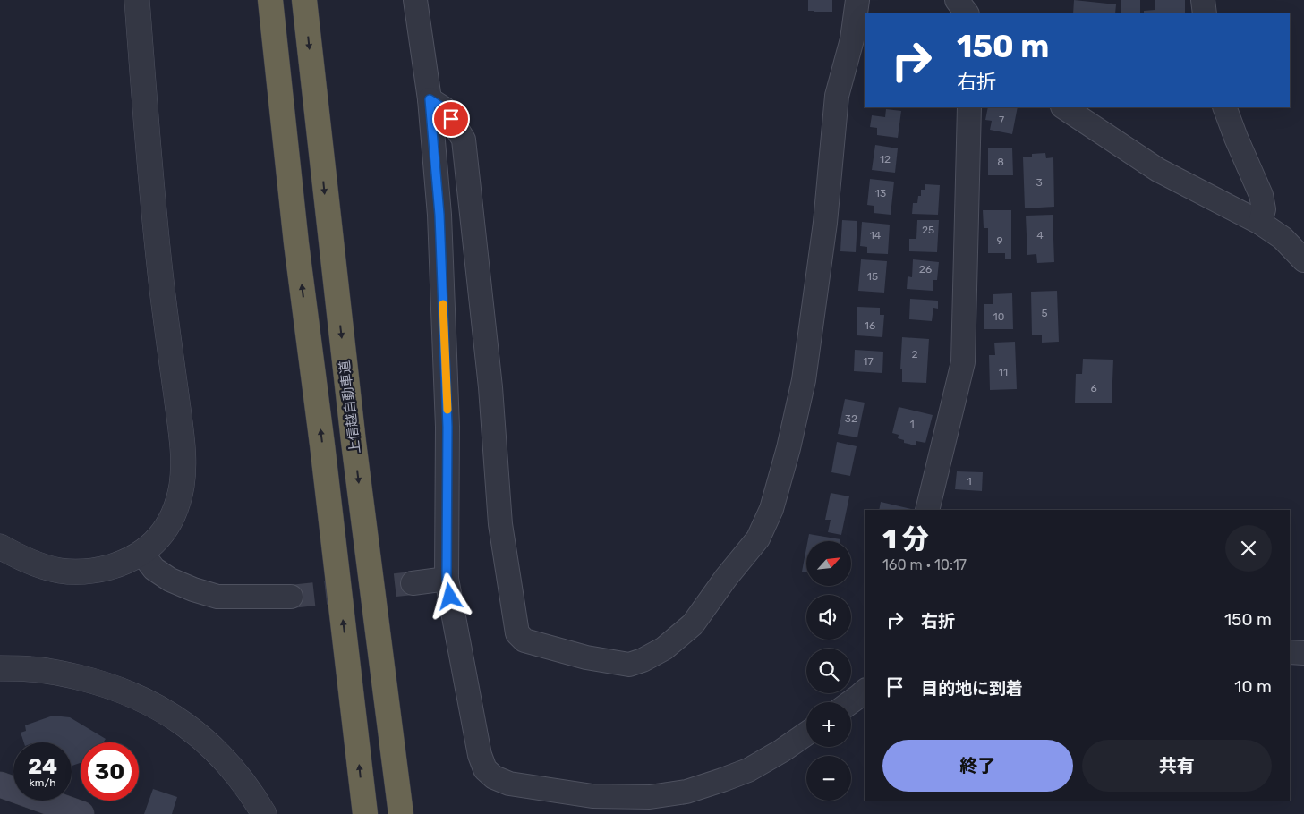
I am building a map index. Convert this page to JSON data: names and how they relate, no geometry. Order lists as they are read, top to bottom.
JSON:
{
  "streets": {
    "highway": ["上信越自動車道"]
  },
  "house_numbers": [
    "7",
    "12",
    "8",
    "3",
    "13",
    "25",
    "14",
    "4",
    "9",
    "26",
    "15",
    "5",
    "10",
    "16",
    "2",
    "17",
    "11",
    "6",
    "32",
    "1",
    "1"
  ],
  "north": "top right",
  "page": {
    "turn": ["150 m", "右折"],
    "heading": ["1 分", "160 m · 10:17"],
    "map_buttons": ["+", "−"],
    "list": [
      {
        "name": "右折",
        "value": "150 m"
      },
      {
        "name": "目的地に到着",
        "value": "10 m"
      }
    ],
    "buttons": ["終了", "共有"],
    "speed": "24 km/h",
    "limit": "30"
  }
}
